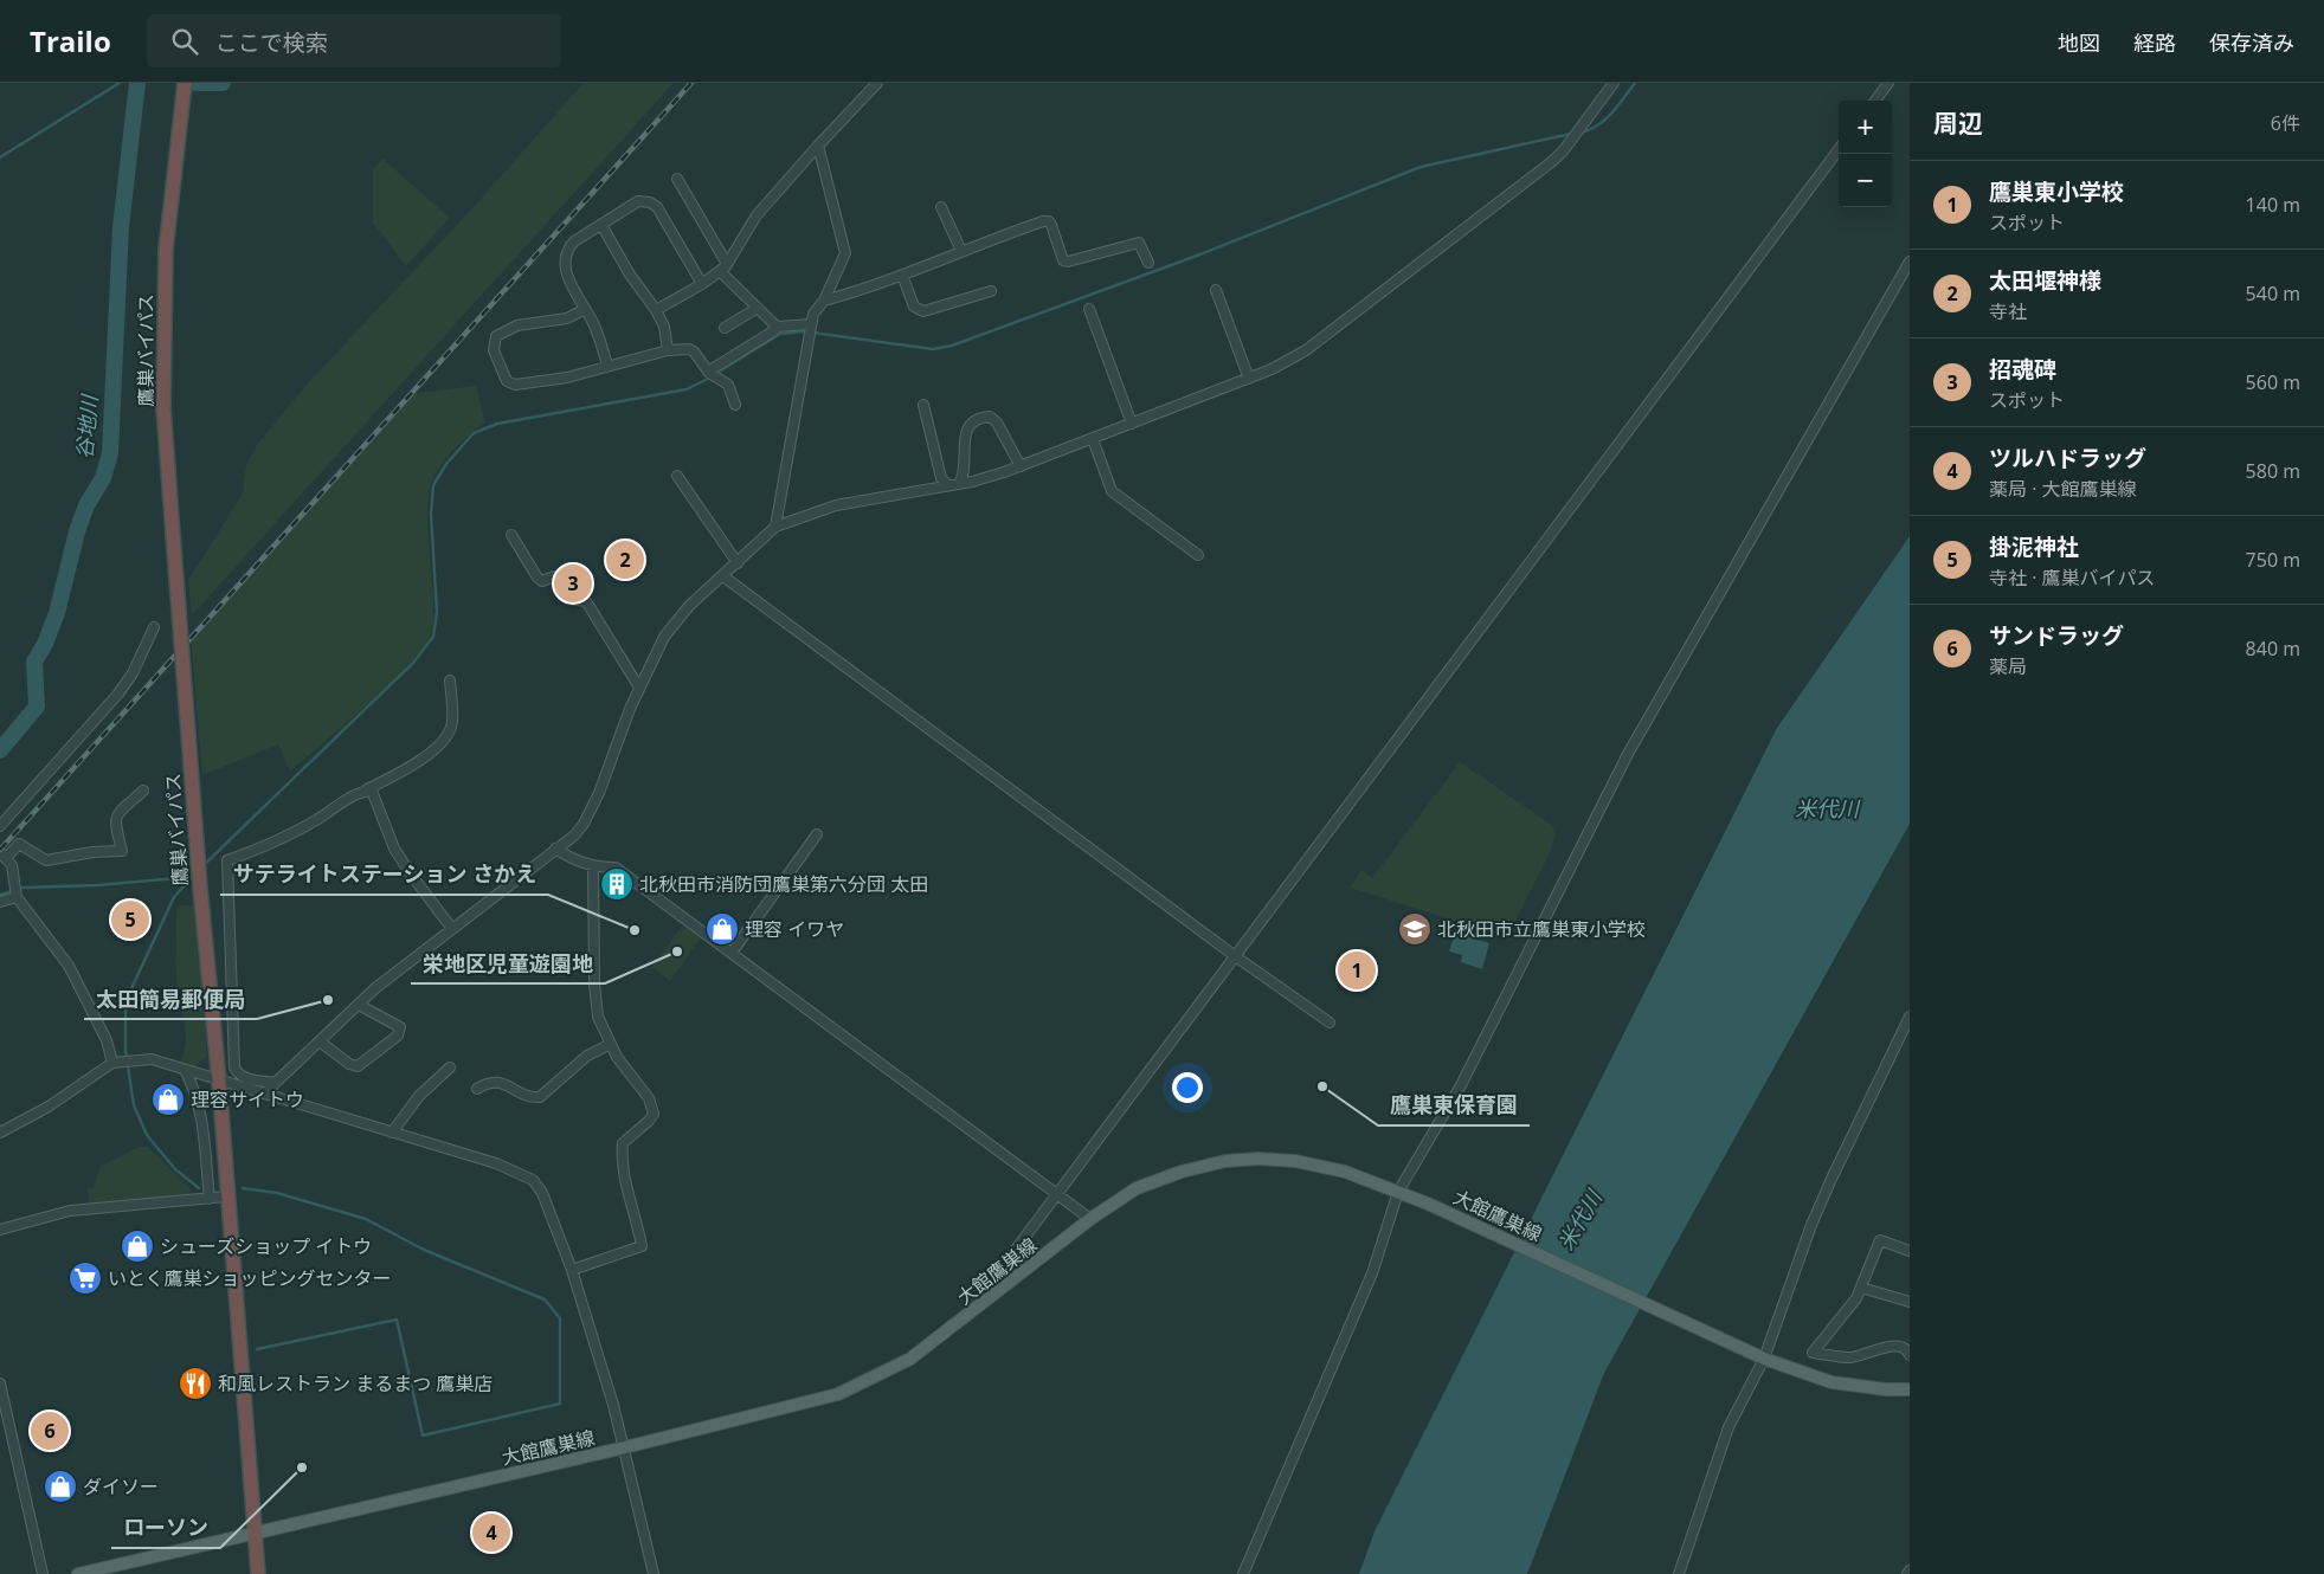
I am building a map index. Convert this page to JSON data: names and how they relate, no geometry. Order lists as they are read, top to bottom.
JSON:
{
  "streets": {
    "highway": ["鷹巣バイパス"],
    "main road": ["大館鷹巣線"]
  },
  "crossings": [
    ["鷹巣バイパス", "大館鷹巣線"]
  ],
  "water": ["谷地川", "米代川"],
  "places": {
    "building": ["北秋田市消防団鷹巣第六分団 太田"],
    "shop": [
      "理容 イワヤ",
      "理容サイトウ",
      "シューズショップ イトウ",
      "ダイソー"
    ],
    "school or university": ["北秋田市立鷹巣東小学校"],
    "other": [
      "サテライトステーション さかえ",
      "栄地区児童遊園地",
      "太田簡易郵便局",
      "鷹巣東保育園",
      "ローソン"
    ],
    "supermarket": ["いとく鷹巣ショッピングセンター"],
    "restaurant": ["和風レストラン まるまつ 鷹巣店"]
  },
  "page": {
    "header": "Trailo",
    "search": "ここで検索",
    "nav": ["地図", "経路", "保存済み"],
    "heading": ["周辺", "6件"],
    "map_buttons": ["+", "−"],
    "list": [
      {
        "mark": "1",
        "name": "鷹巣東小学校",
        "note": "スポット",
        "value": "140 m"
      },
      {
        "mark": "2",
        "name": "太田堰神様",
        "note": "寺社",
        "value": "540 m"
      },
      {
        "mark": "3",
        "name": "招魂碑",
        "note": "スポット",
        "value": "560 m"
      },
      {
        "mark": "4",
        "name": "ツルハドラッグ",
        "note": "薬局 · 大館鷹巣線",
        "value": "580 m"
      },
      {
        "mark": "5",
        "name": "掛泥神社",
        "note": "寺社 · 鷹巣バイパス",
        "value": "750 m"
      },
      {
        "mark": "6",
        "name": "サンドラッグ",
        "note": "薬局",
        "value": "840 m"
      }
    ],
    "pins": [
      "2",
      "3",
      "5",
      "1",
      "6",
      "4"
    ]
  }
}
